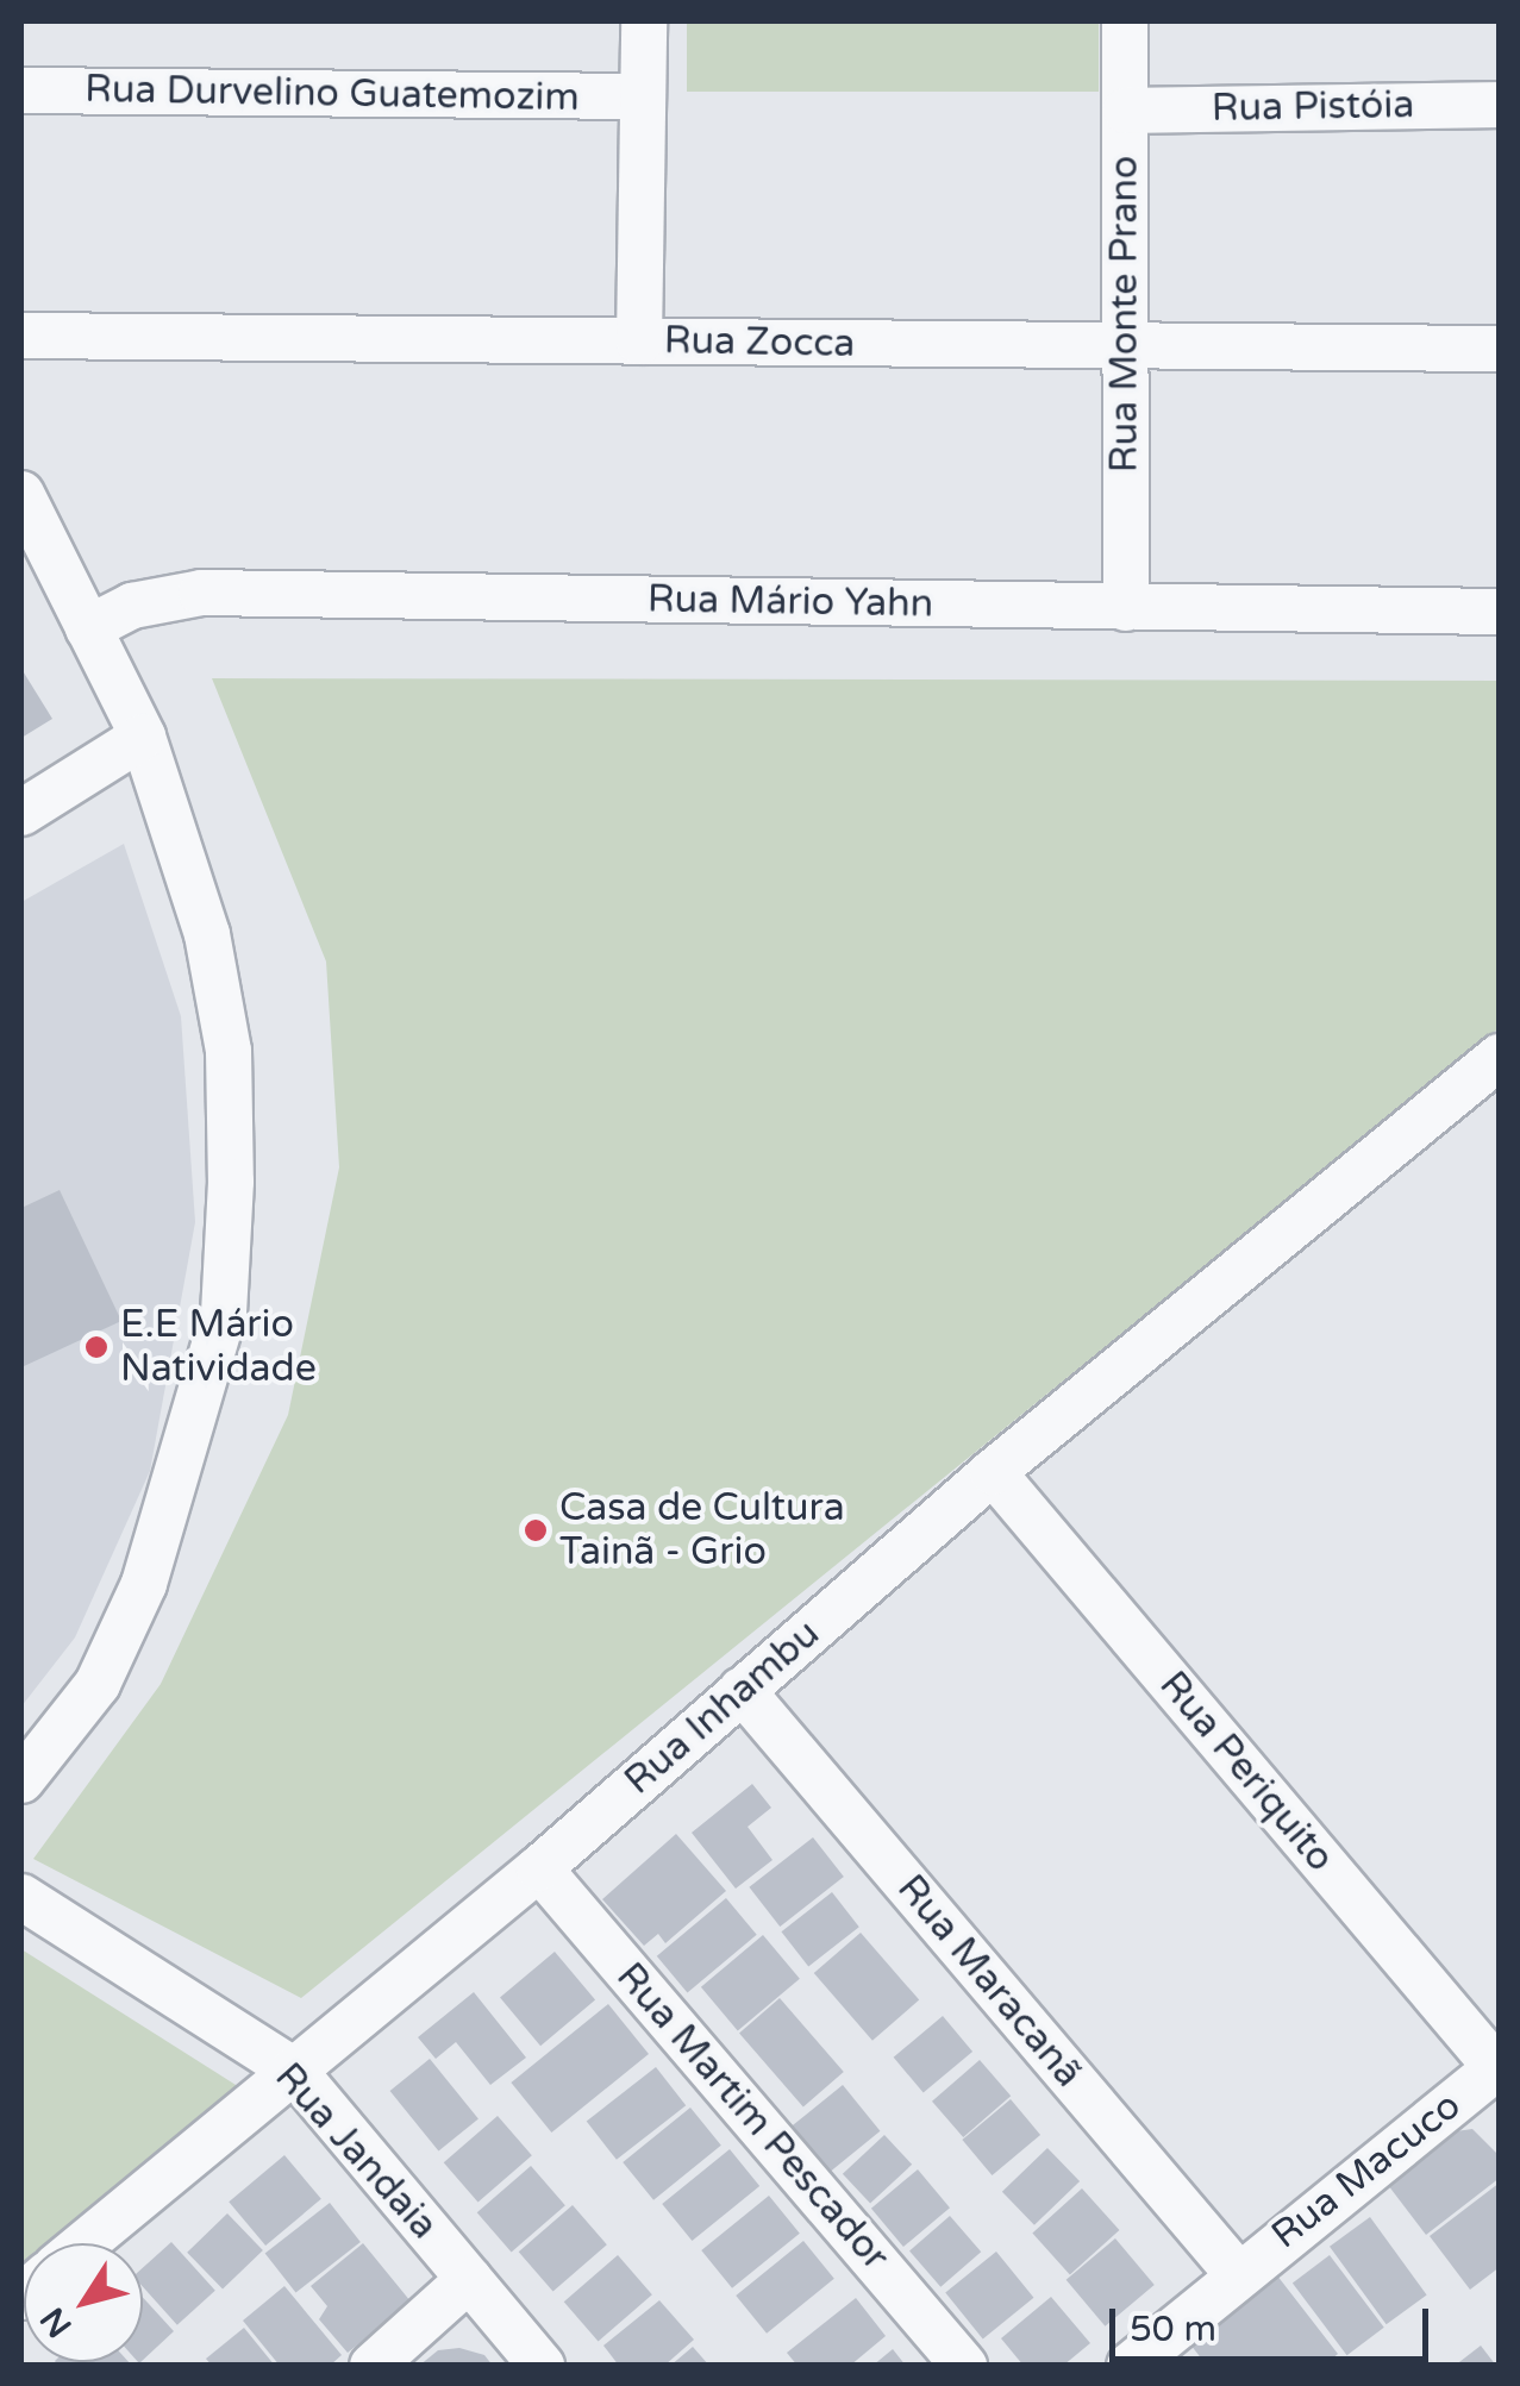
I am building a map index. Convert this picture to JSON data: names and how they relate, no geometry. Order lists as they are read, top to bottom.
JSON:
{
  "streets": {
    "street": [
      "Rua Durvelino Guatemozim",
      "Rua Pistóia",
      "Rua Monte Prano",
      "Rua Zocca",
      "Rua Mário Yahn",
      "Rua Inhambu",
      "Rua Periquito",
      "Rua Maracanã",
      "Rua Martim Pescador",
      "Rua Jandaia",
      "Rua Macuco"
    ]
  },
  "crossings": [
    ["Rua Pistóia", "Rua Monte Prano"],
    ["Rua Monte Prano", "Rua Zocca"],
    ["Rua Monte Prano", "Rua Mário Yahn"],
    ["Rua Inhambu", "Rua Periquito"],
    ["Rua Inhambu", "Rua Maracanã"],
    ["Rua Inhambu", "Rua Martim Pescador"],
    ["Rua Inhambu", "Rua Jandaia"],
    ["Rua Periquito", "Rua Macuco"],
    ["Rua Maracanã", "Rua Macuco"]
  ],
  "places": ["E.E Mário Natividade", "Casa de Cultura Tainã - Grio"],
  "scale_bar": "50 m",
  "north": "bottom left"
}
